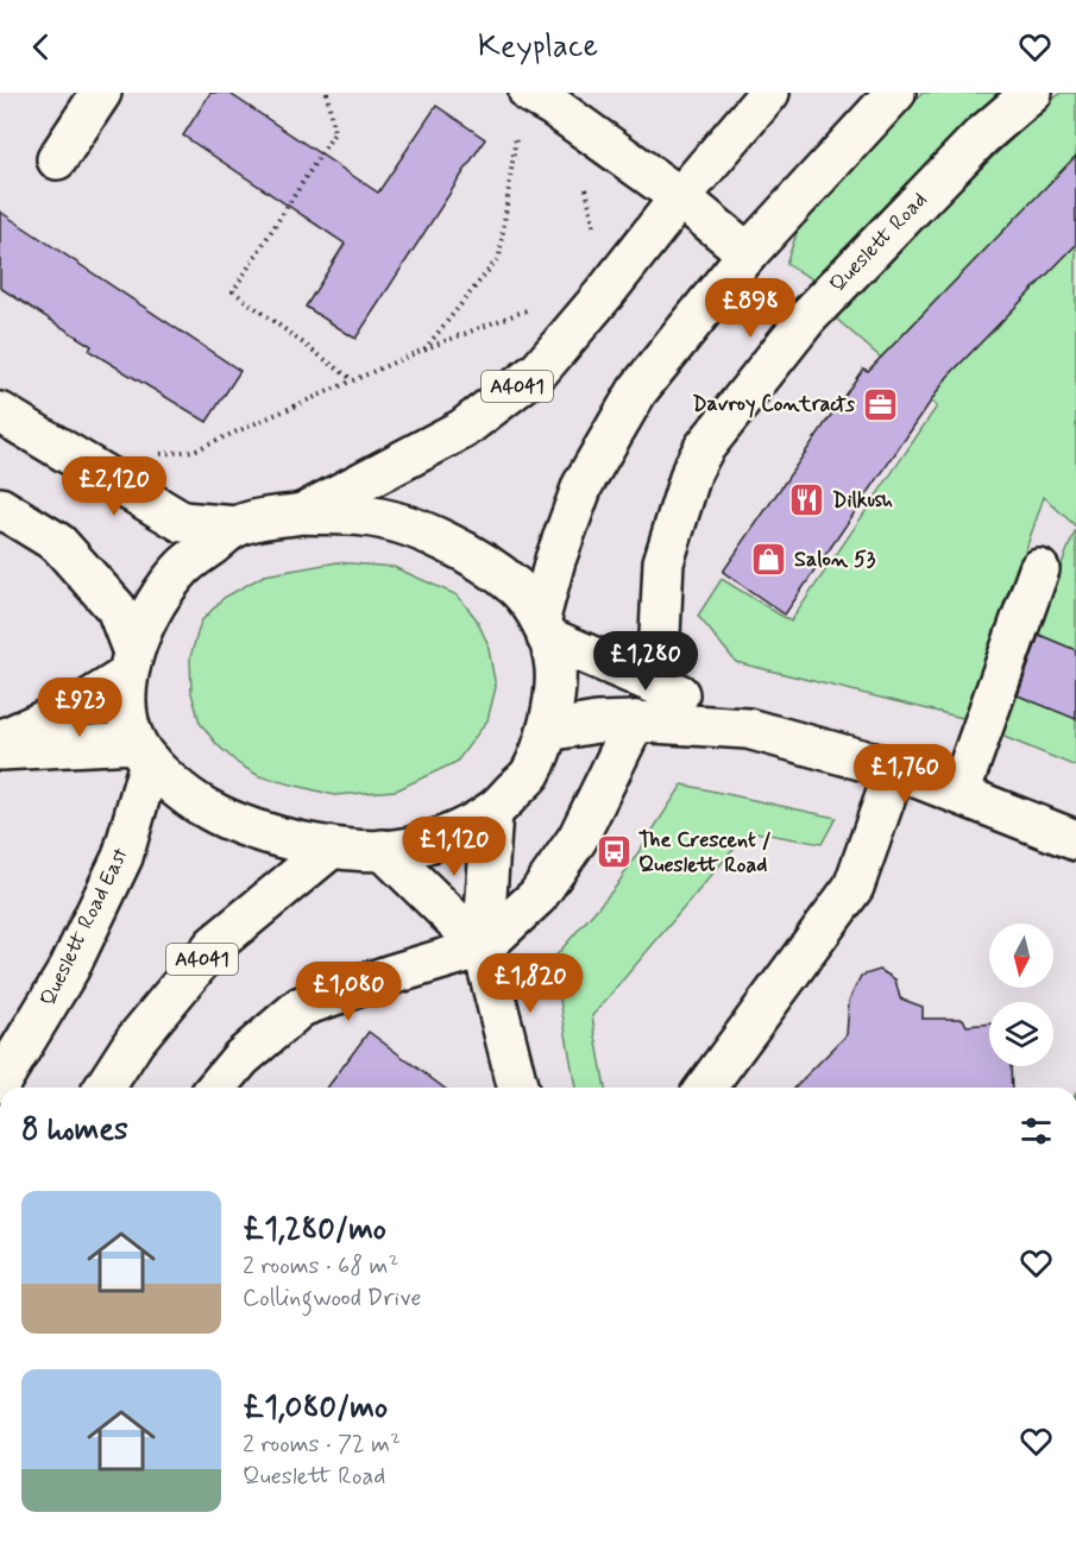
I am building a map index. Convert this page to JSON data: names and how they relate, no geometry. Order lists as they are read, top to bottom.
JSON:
{
  "streets": {
    "main road": ["Queslett Road", "A4041", "Queslett Road East"]
  },
  "places": {
    "office": ["Davroy Contracts"],
    "restaurant": ["Dilkush"],
    "shop": ["Salon 53"],
    "bus stop": ["The Crescent / Queslett Road"]
  },
  "north": "bottom",
  "page": {
    "header": "Keyplace",
    "price": [
      "£898",
      "£2,120",
      "£1,280",
      "£923",
      "£1,760",
      "£1,120",
      "£1,820",
      "£1,080"
    ],
    "heading": "8 homes",
    "list": [
      {
        "name": "£1,280/mo",
        "note": "2 rooms · 68 m² · Collingwood Drive"
      },
      {
        "name": "£1,080/mo",
        "note": "2 rooms · 72 m² · Queslett Road"
      }
    ]
  }
}
